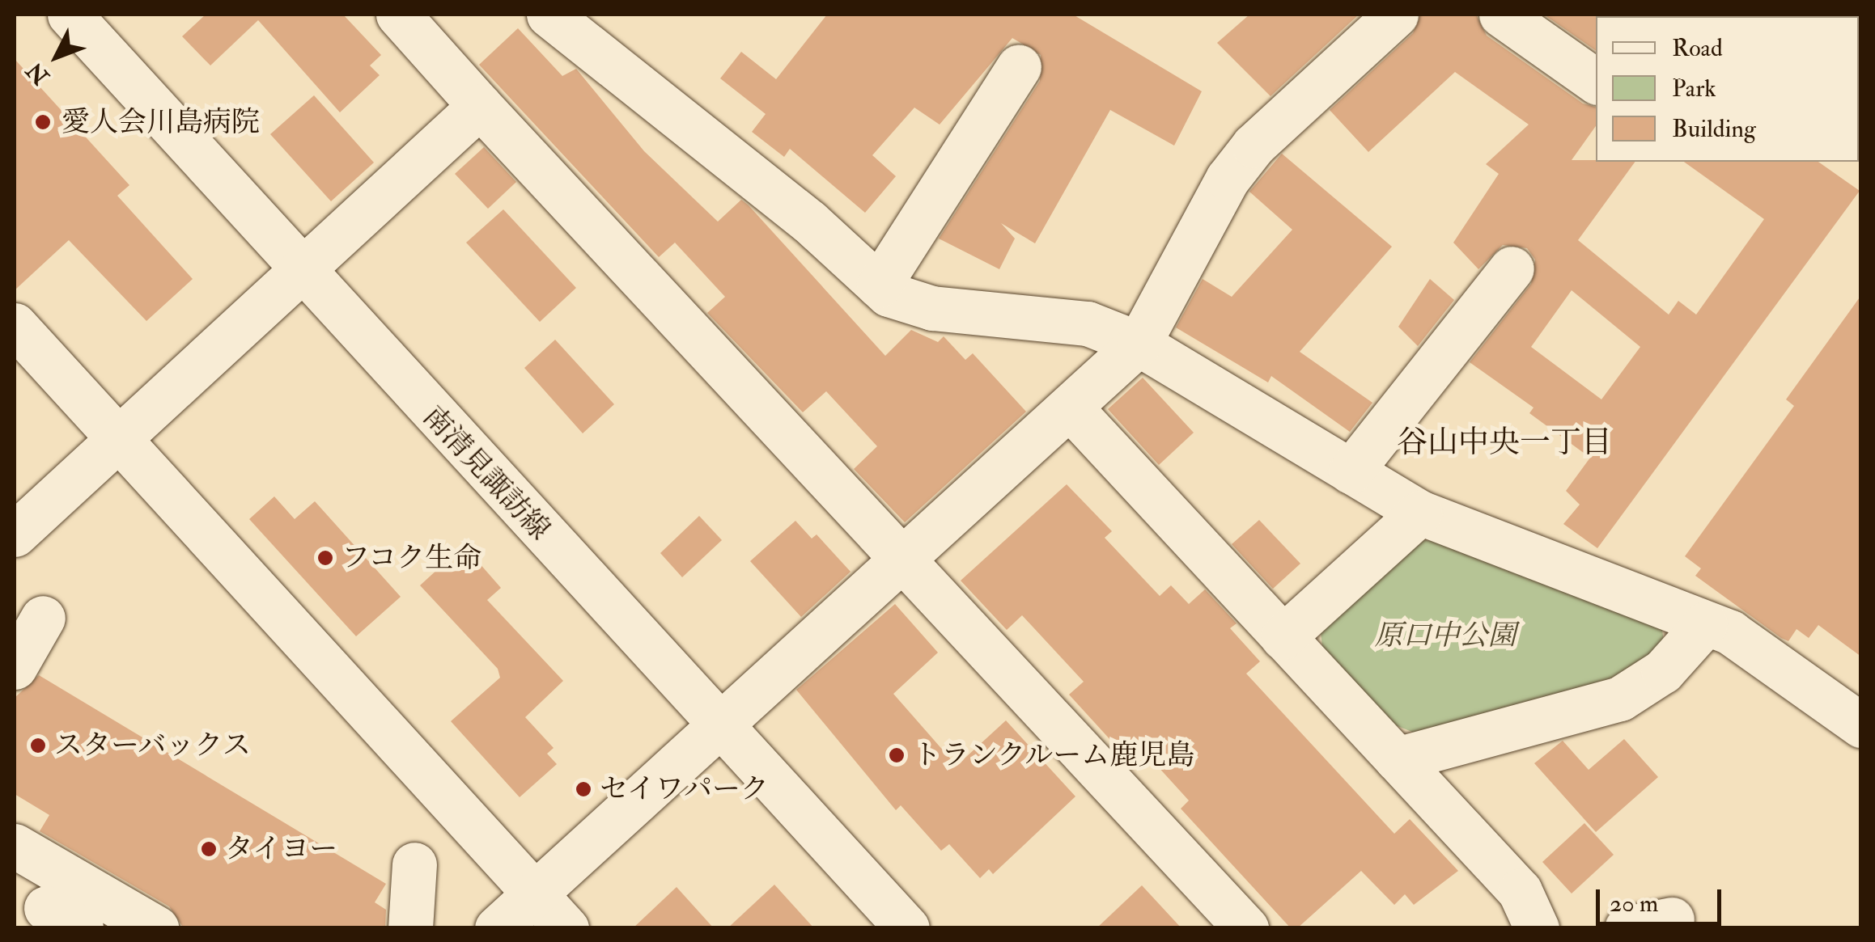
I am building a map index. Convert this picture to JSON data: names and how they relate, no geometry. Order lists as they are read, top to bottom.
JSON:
{
  "streets": {
    "street": ["南清見諏訪線"]
  },
  "districts": ["谷山中央一丁目"],
  "parks": ["原口中公園"],
  "places": [
    "愛人会川島病院",
    "フコク生命",
    "スターバックス",
    "トランクルーム鹿児島",
    "セイワパーク",
    "タイヨー"
  ],
  "legend": ["Road", "Park", "Building"],
  "scale_bar": "20 m",
  "north": "bottom left"
}
